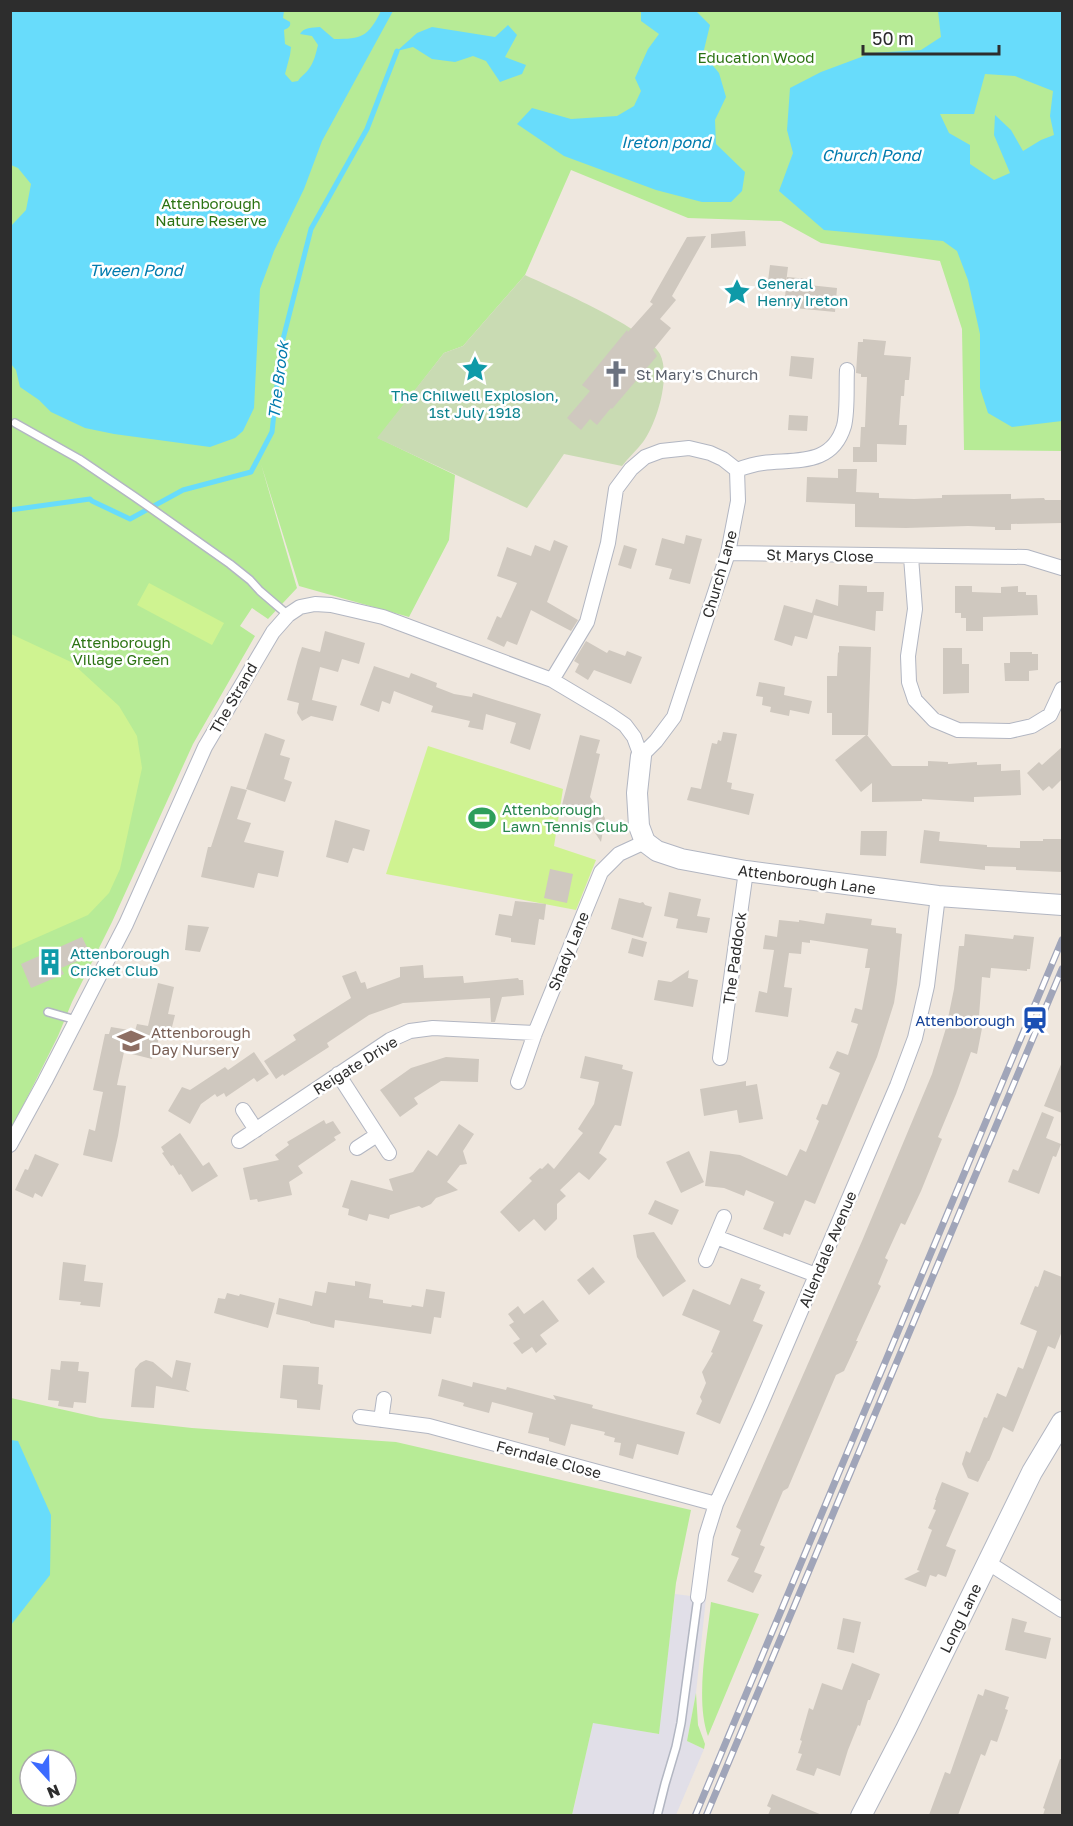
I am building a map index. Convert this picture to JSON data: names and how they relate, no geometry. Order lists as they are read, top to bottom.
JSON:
{
  "streets": {
    "street": [
      "St Marys Close",
      "Church Lane",
      "The Strand",
      "Attenborough Lane",
      "Shady Lane",
      "The Paddock",
      "Reigate Drive",
      "Allendale Avenue",
      "Ferndale Close",
      "Long Lane"
    ]
  },
  "crossings": [
    ["St Marys Close", "Church Lane"],
    ["Church Lane", "The Strand"],
    ["Attenborough Lane", "Shady Lane"],
    ["Attenborough Lane", "The Paddock"],
    ["Attenborough Lane", "Allendale Avenue"],
    ["Shady Lane", "Reigate Drive"],
    ["Allendale Avenue", "Ferndale Close"]
  ],
  "water": [
    "Ireton pond",
    "Church Pond",
    "Tween Pond",
    "The Brook"
  ],
  "parks": ["Education Wood", "Attenborough Nature Reserve", "Attenborough Village Green"],
  "places": {
    "place": ["General Henry Ireton", "The Chilwell Explosion, 1st July 1918"],
    "church": ["St Mary's Church"],
    "sports": ["Attenborough Lawn Tennis Club"],
    "building": ["Attenborough Cricket Club"],
    "station": ["Attenborough"],
    "school or university": ["Attenborough Day Nursery"]
  },
  "scale_bar": "50 m",
  "north": "bottom"
}
